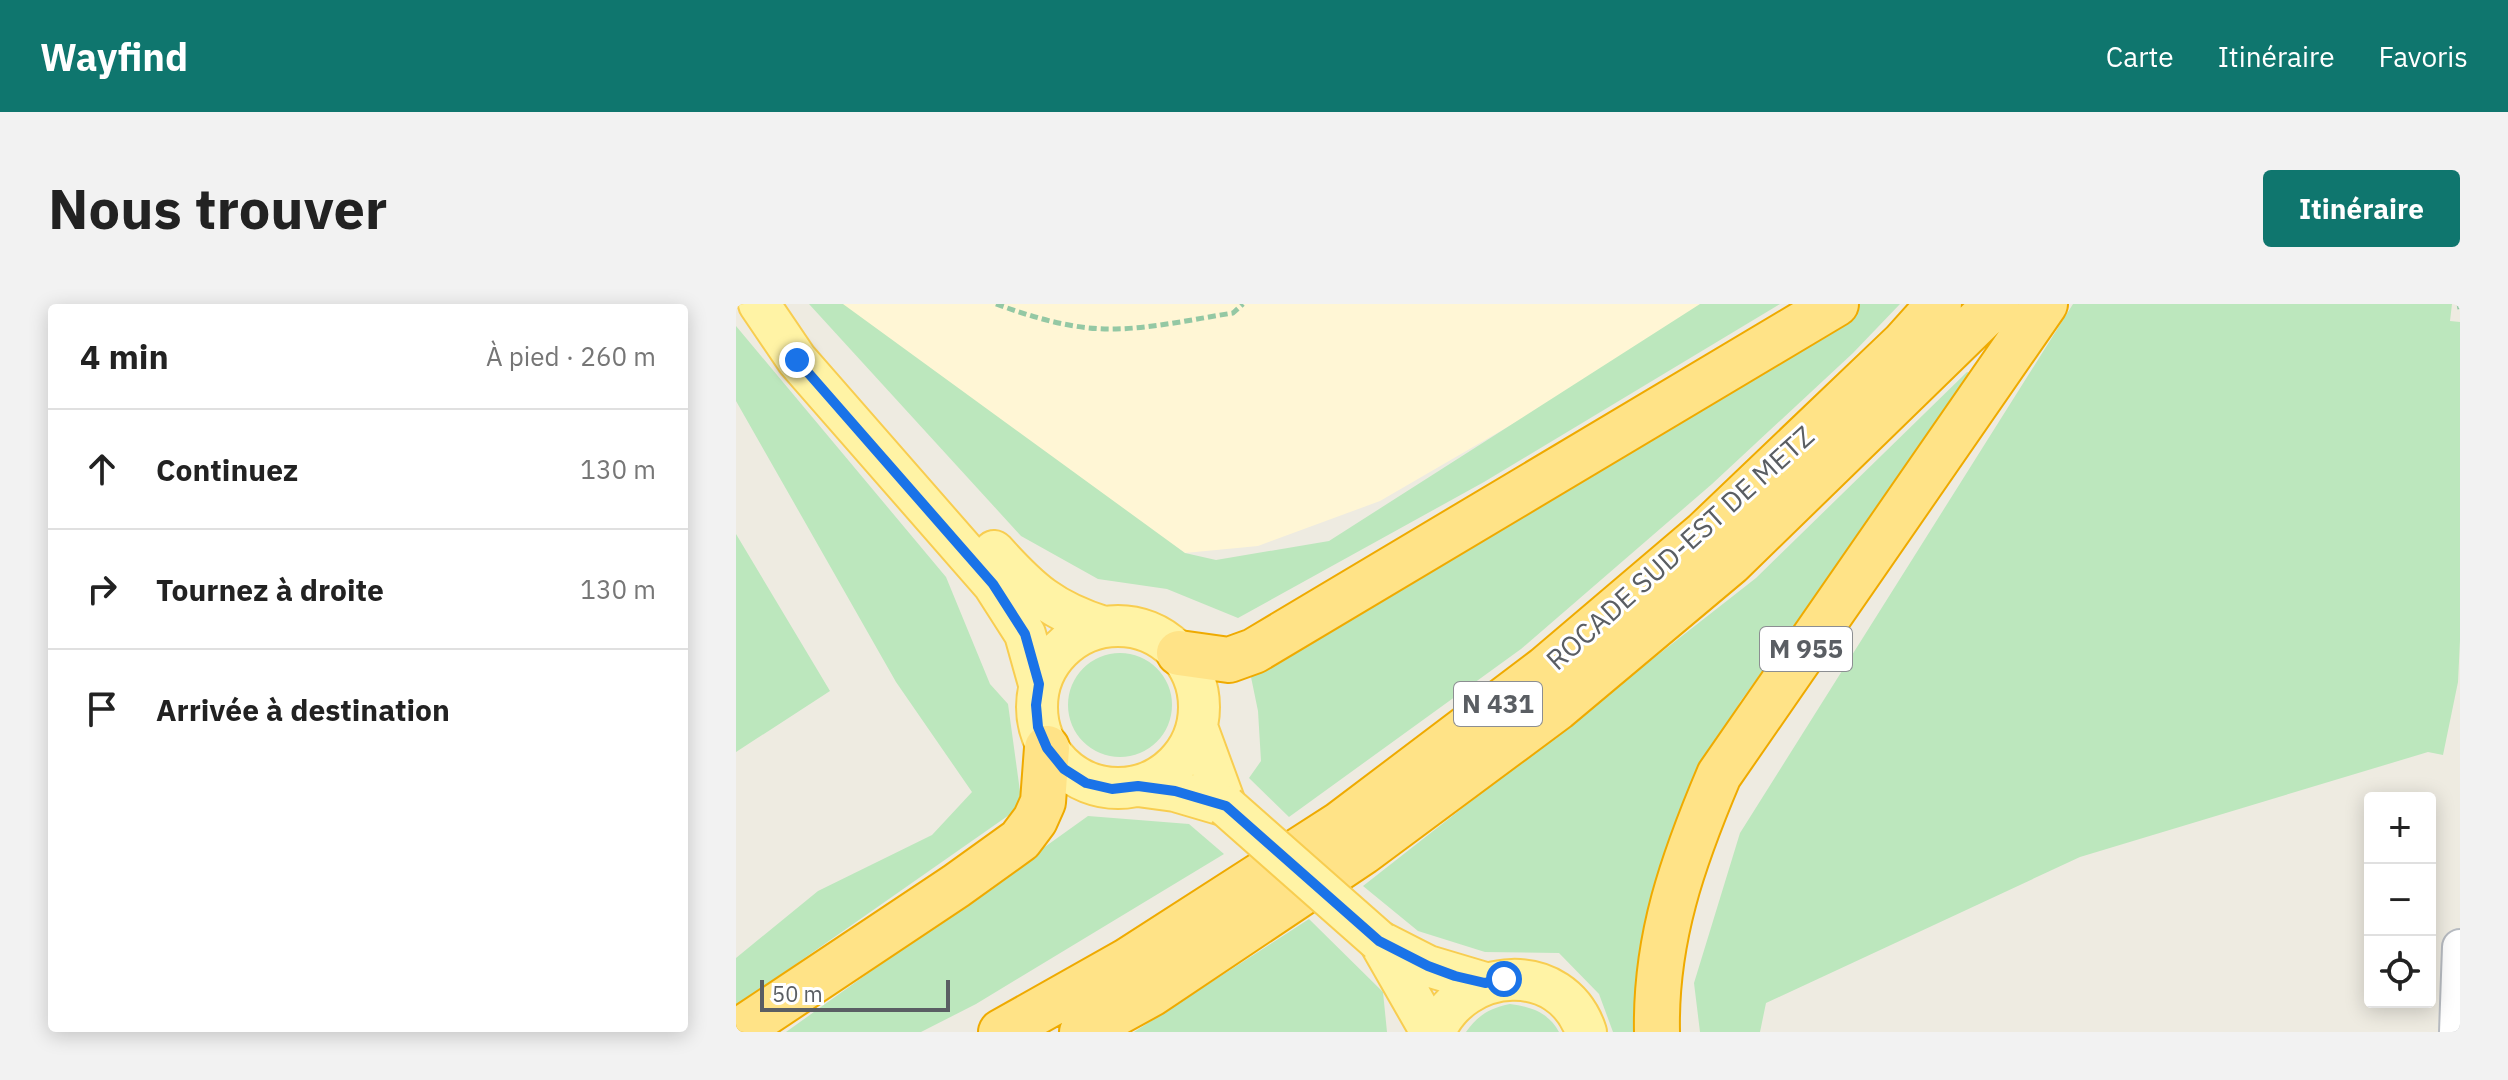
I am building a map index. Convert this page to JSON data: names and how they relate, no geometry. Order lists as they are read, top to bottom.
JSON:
{
  "streets": {
    "highway": ["ROCADE SUD-EST DE METZ", "M 955", "N 431"]
  },
  "scale_bar": "50 m",
  "page": {
    "header": "Wayfind",
    "nav": ["Carte", "Itinéraire", "Favoris"],
    "buttons": "Itinéraire",
    "title": "Nous trouver",
    "heading": ["4 min", "À pied · 260 m"],
    "list": [
      ["Continuez", "130 m"],
      ["Tournez à droite", "130 m"],
      "Arrivée à destination"
    ],
    "map_buttons": ["+", "−"],
    "scale": "50 m"
  }
}
